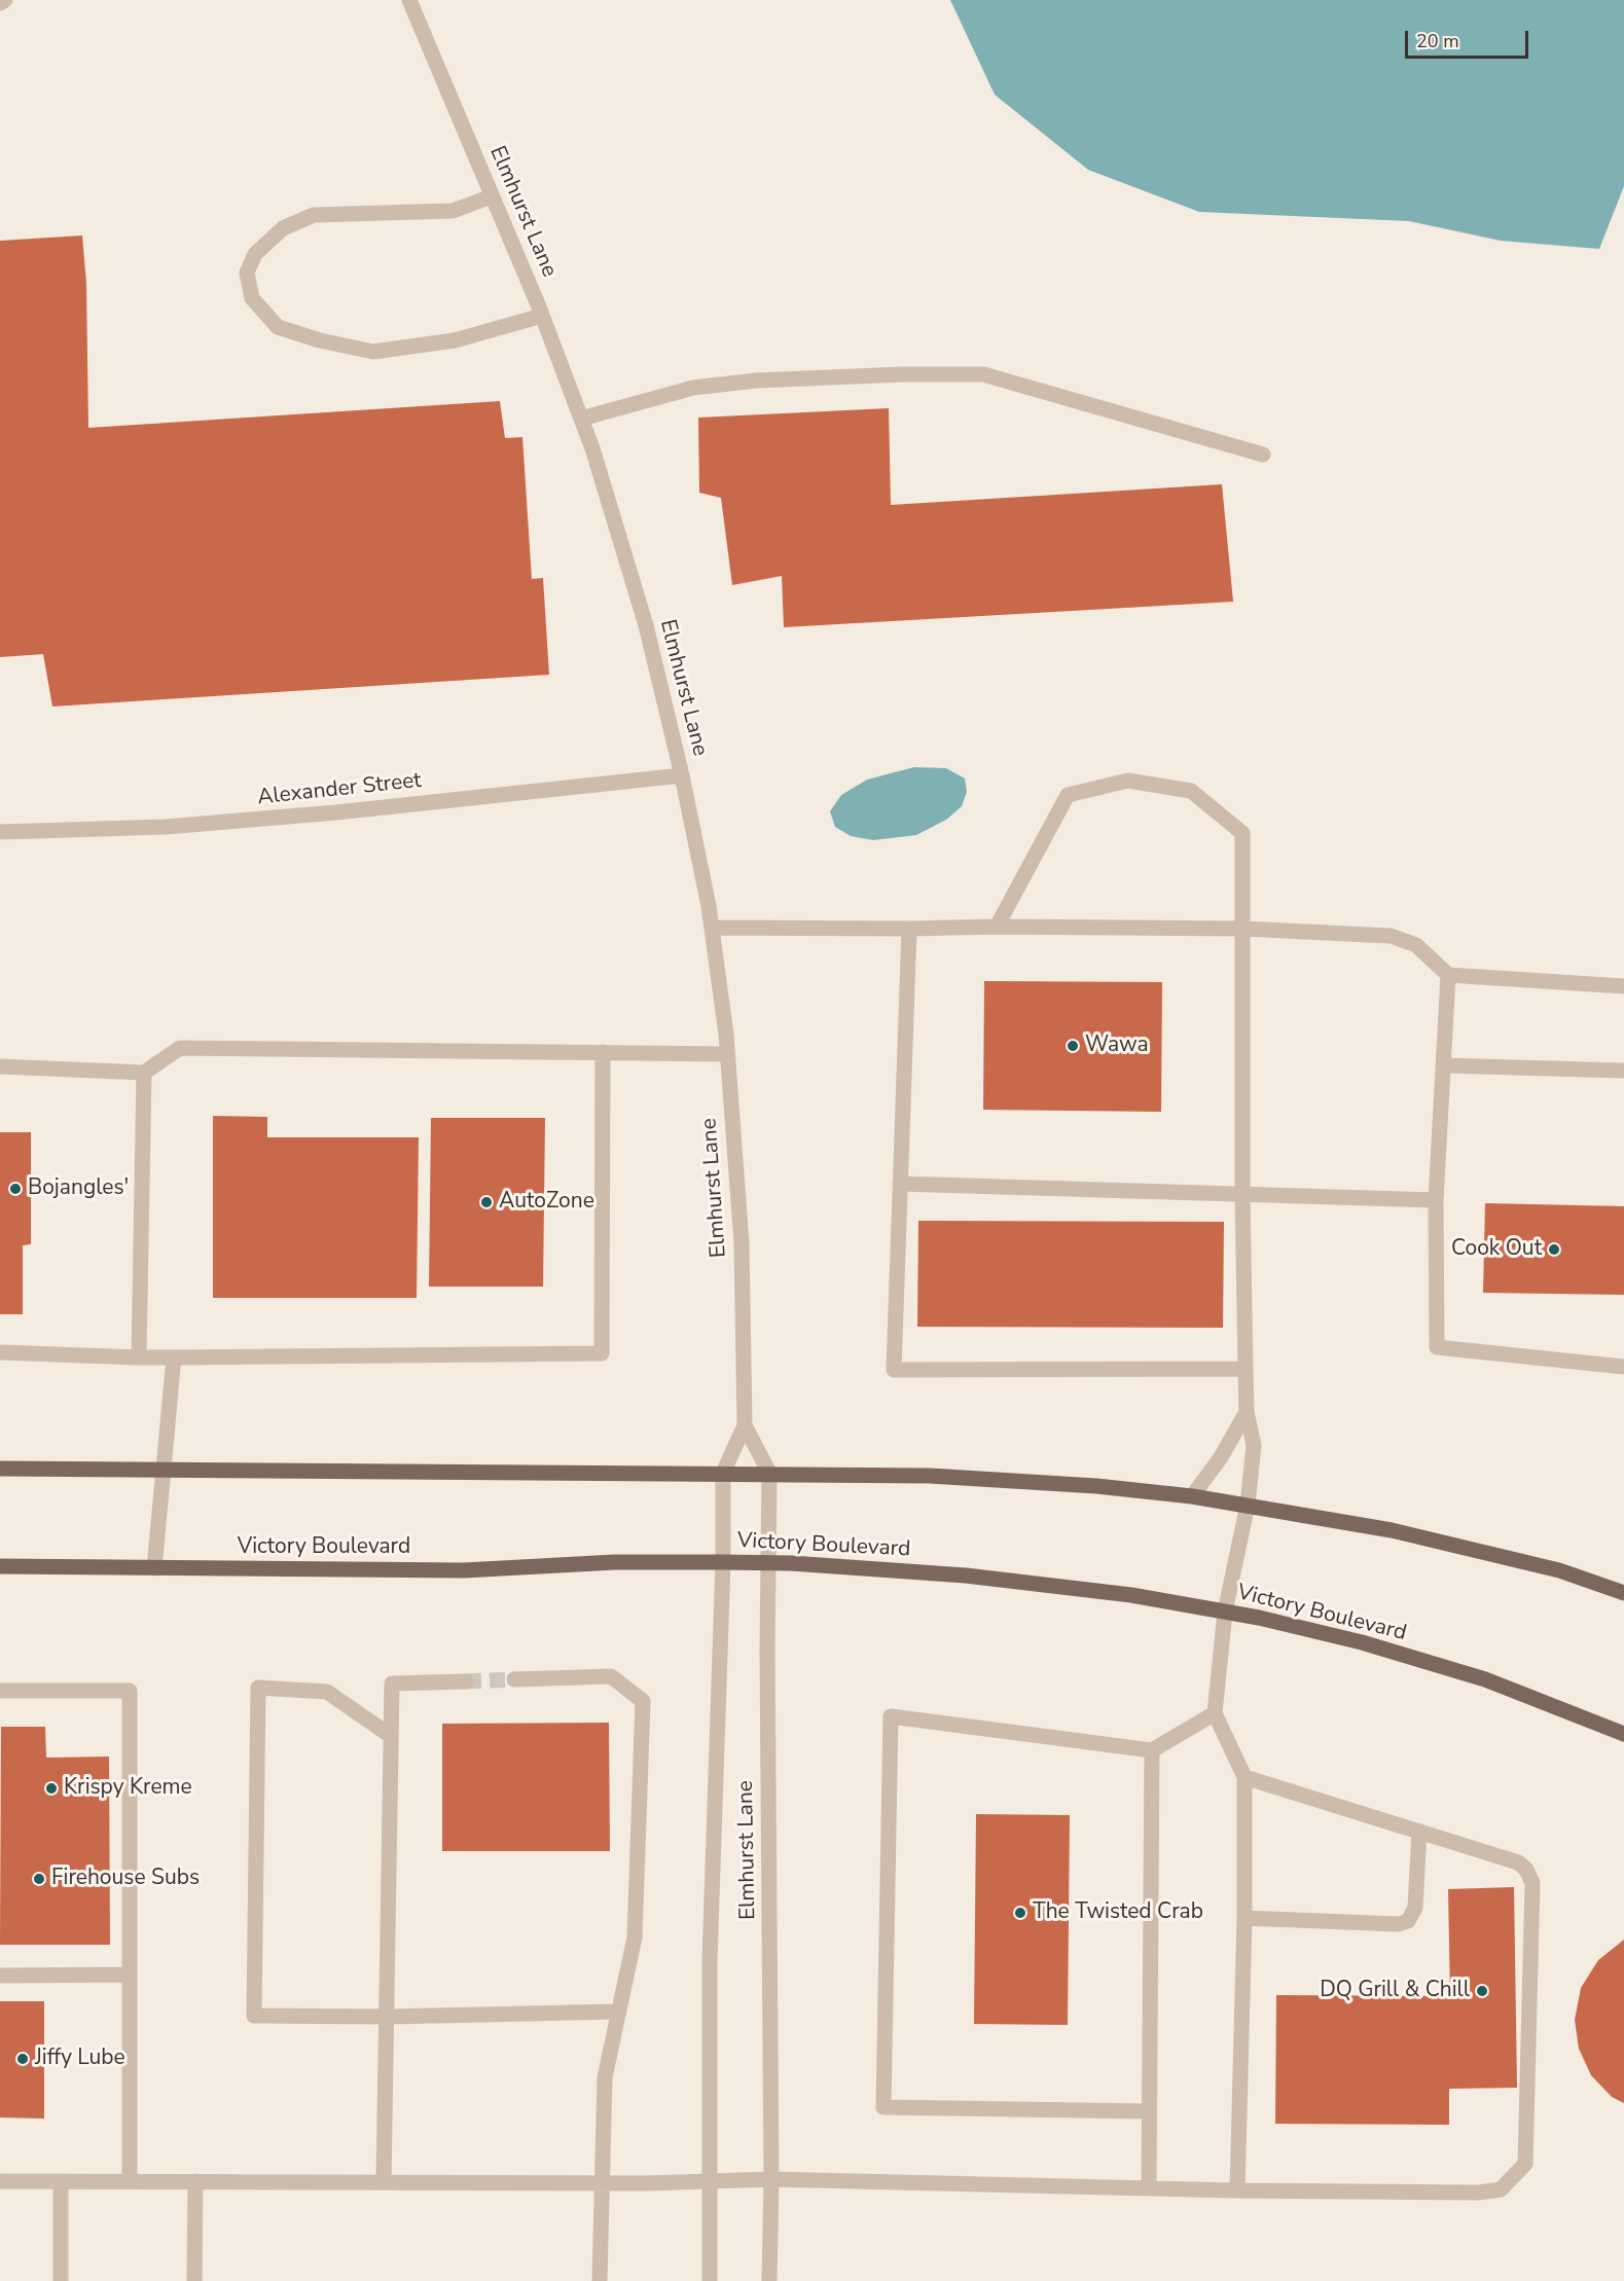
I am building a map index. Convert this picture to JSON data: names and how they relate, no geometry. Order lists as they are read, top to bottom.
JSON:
{
  "streets": {
    "main road": ["Victory Boulevard"],
    "street": ["Elmhurst Lane", "Alexander Street"]
  },
  "crossings": [
    ["Elmhurst Lane", "Alexander Street"],
    ["Elmhurst Lane", "Victory Boulevard"]
  ],
  "places": [
    "Wawa",
    "Bojangles'",
    "AutoZone",
    "Cook Out",
    "Krispy Kreme",
    "Firehouse Subs",
    "The Twisted Crab",
    "DQ Grill & Chill",
    "Jiffy Lube"
  ],
  "scale_bar": "20 m"
}
